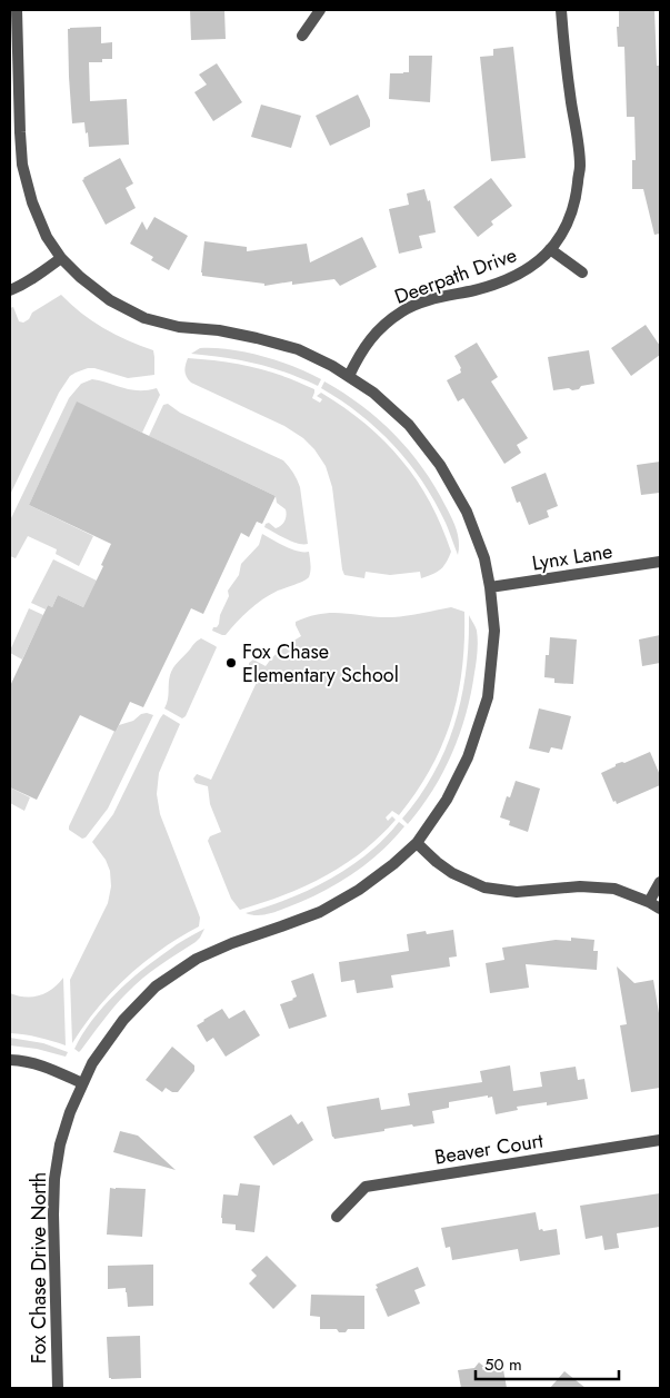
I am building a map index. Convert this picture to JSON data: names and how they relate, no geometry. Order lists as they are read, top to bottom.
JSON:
{
  "streets": {
    "street": [
      "Deerpath Drive",
      "Lynx Lane",
      "Beaver Court",
      "Fox Chase Drive North"
    ]
  },
  "crossings": [
    ["Deerpath Drive", "Fox Chase Drive North"],
    ["Lynx Lane", "Fox Chase Drive North"]
  ],
  "places": ["Fox Chase Elementary School"],
  "scale_bar": "50 m"
}
